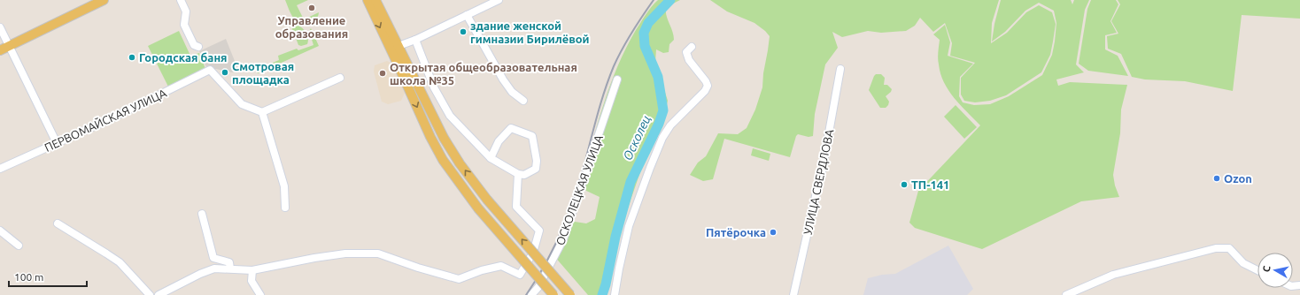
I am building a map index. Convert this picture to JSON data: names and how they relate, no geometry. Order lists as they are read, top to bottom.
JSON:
{
  "streets": {
    "street": ["ПЕРВОМАЙСКАЯ УЛИЦА", "УЛИЦА СВЕРДЛОВА", "ОСКОЛЕЦКАЯ УЛИЦА"]
  },
  "water": ["Осколец"],
  "places": [
    "Управление образования",
    "здание женской гимназии Бирилёвой",
    "Городская баня",
    "Смотровая площадка",
    "Открытая общеобразовательная школа №35",
    "Ozon",
    "ТП-141",
    "Пятёрочка"
  ],
  "scale_bar": "100 m",
  "north": "left"
}
